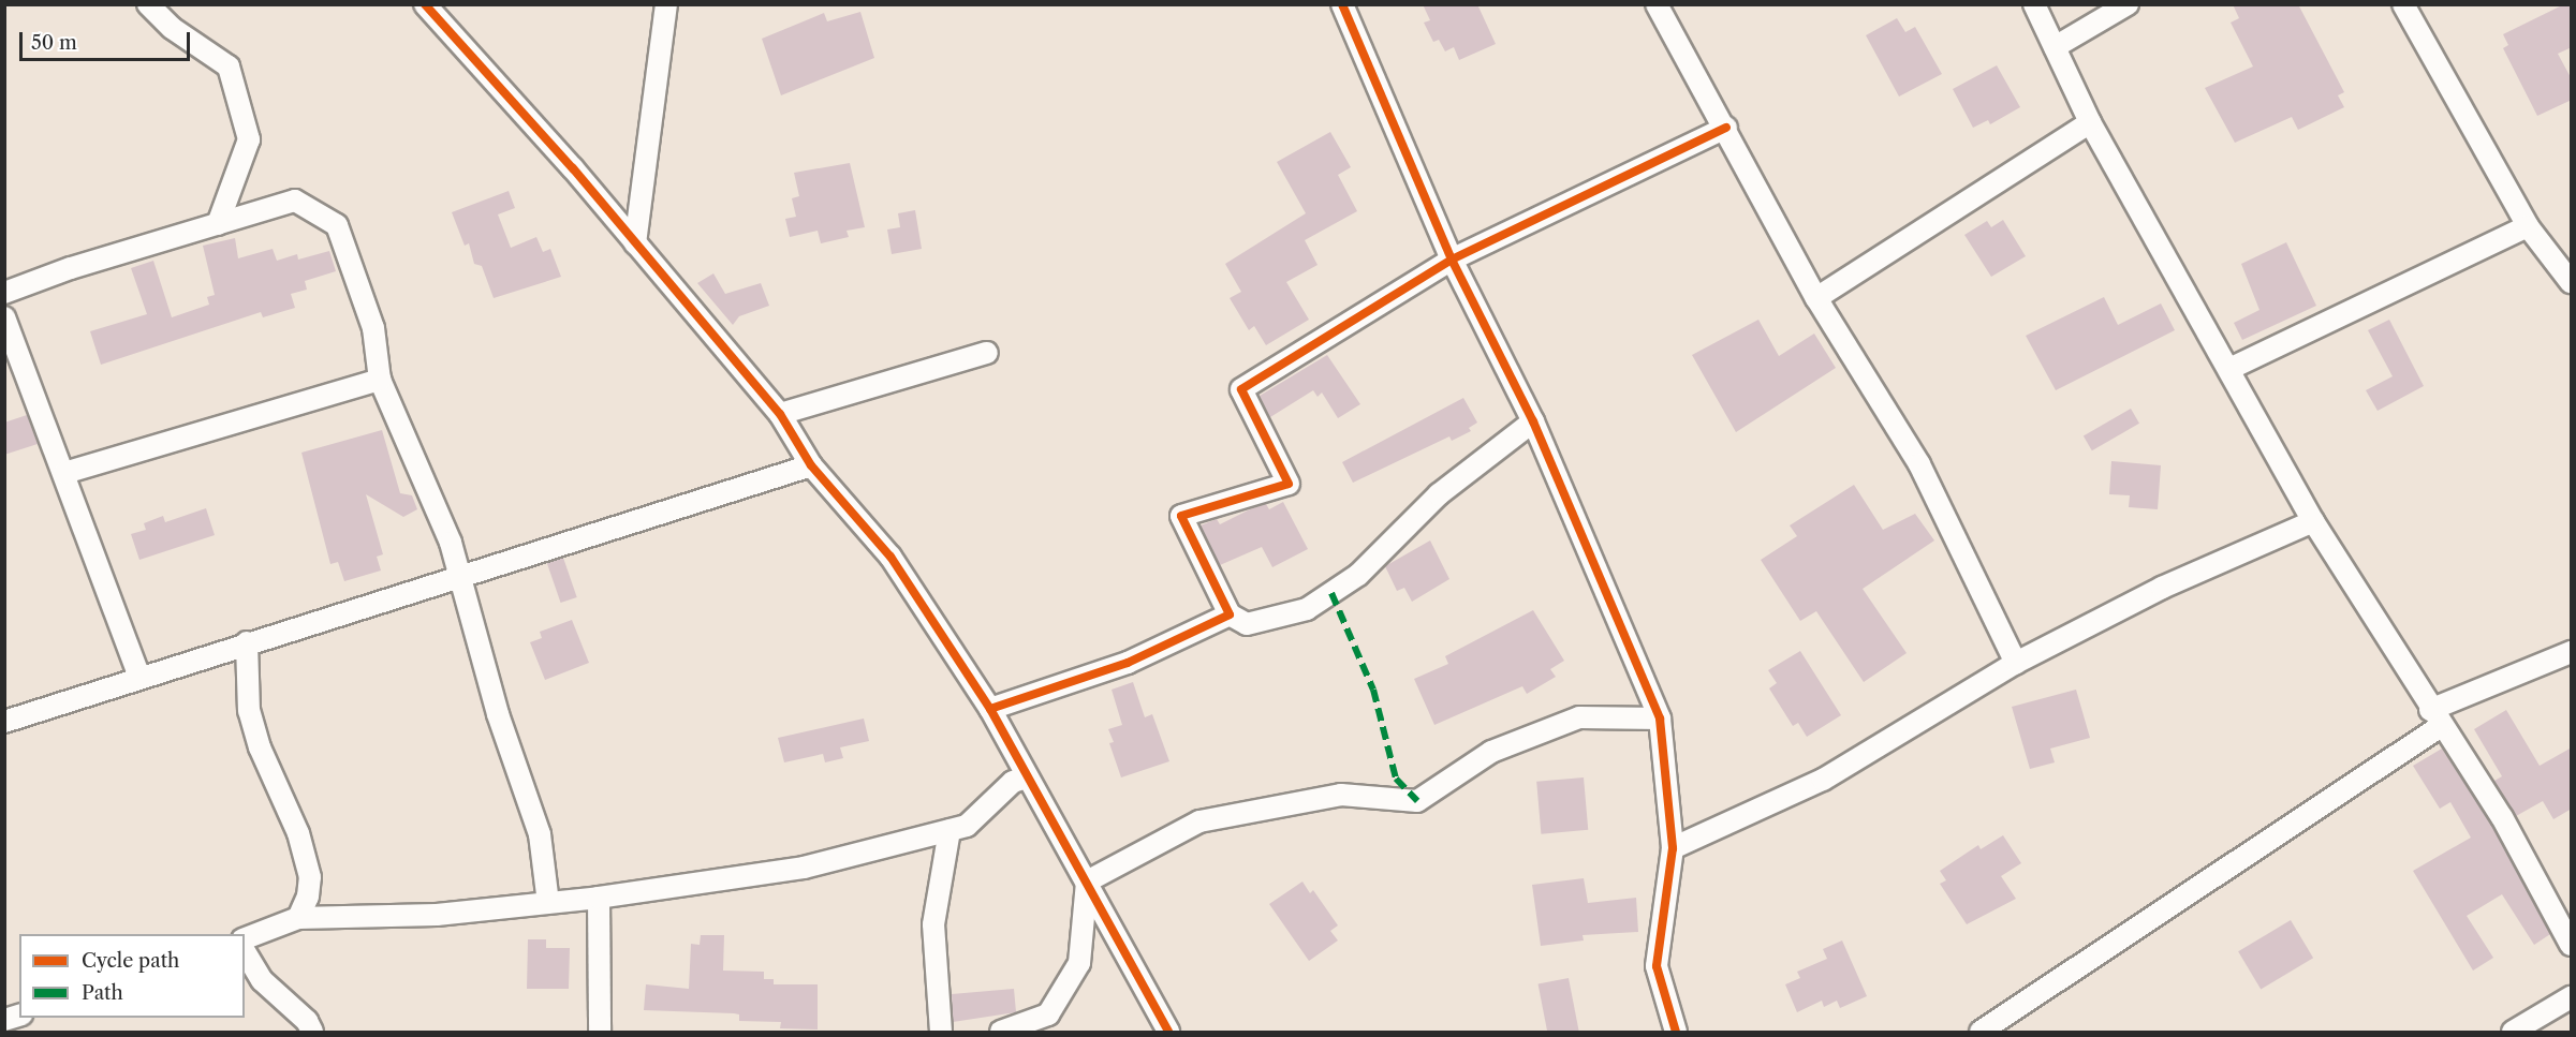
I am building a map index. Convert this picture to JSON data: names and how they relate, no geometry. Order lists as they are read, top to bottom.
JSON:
{
  "legend": ["Cycle path", "Path"],
  "scale_bar": "50 m"
}
